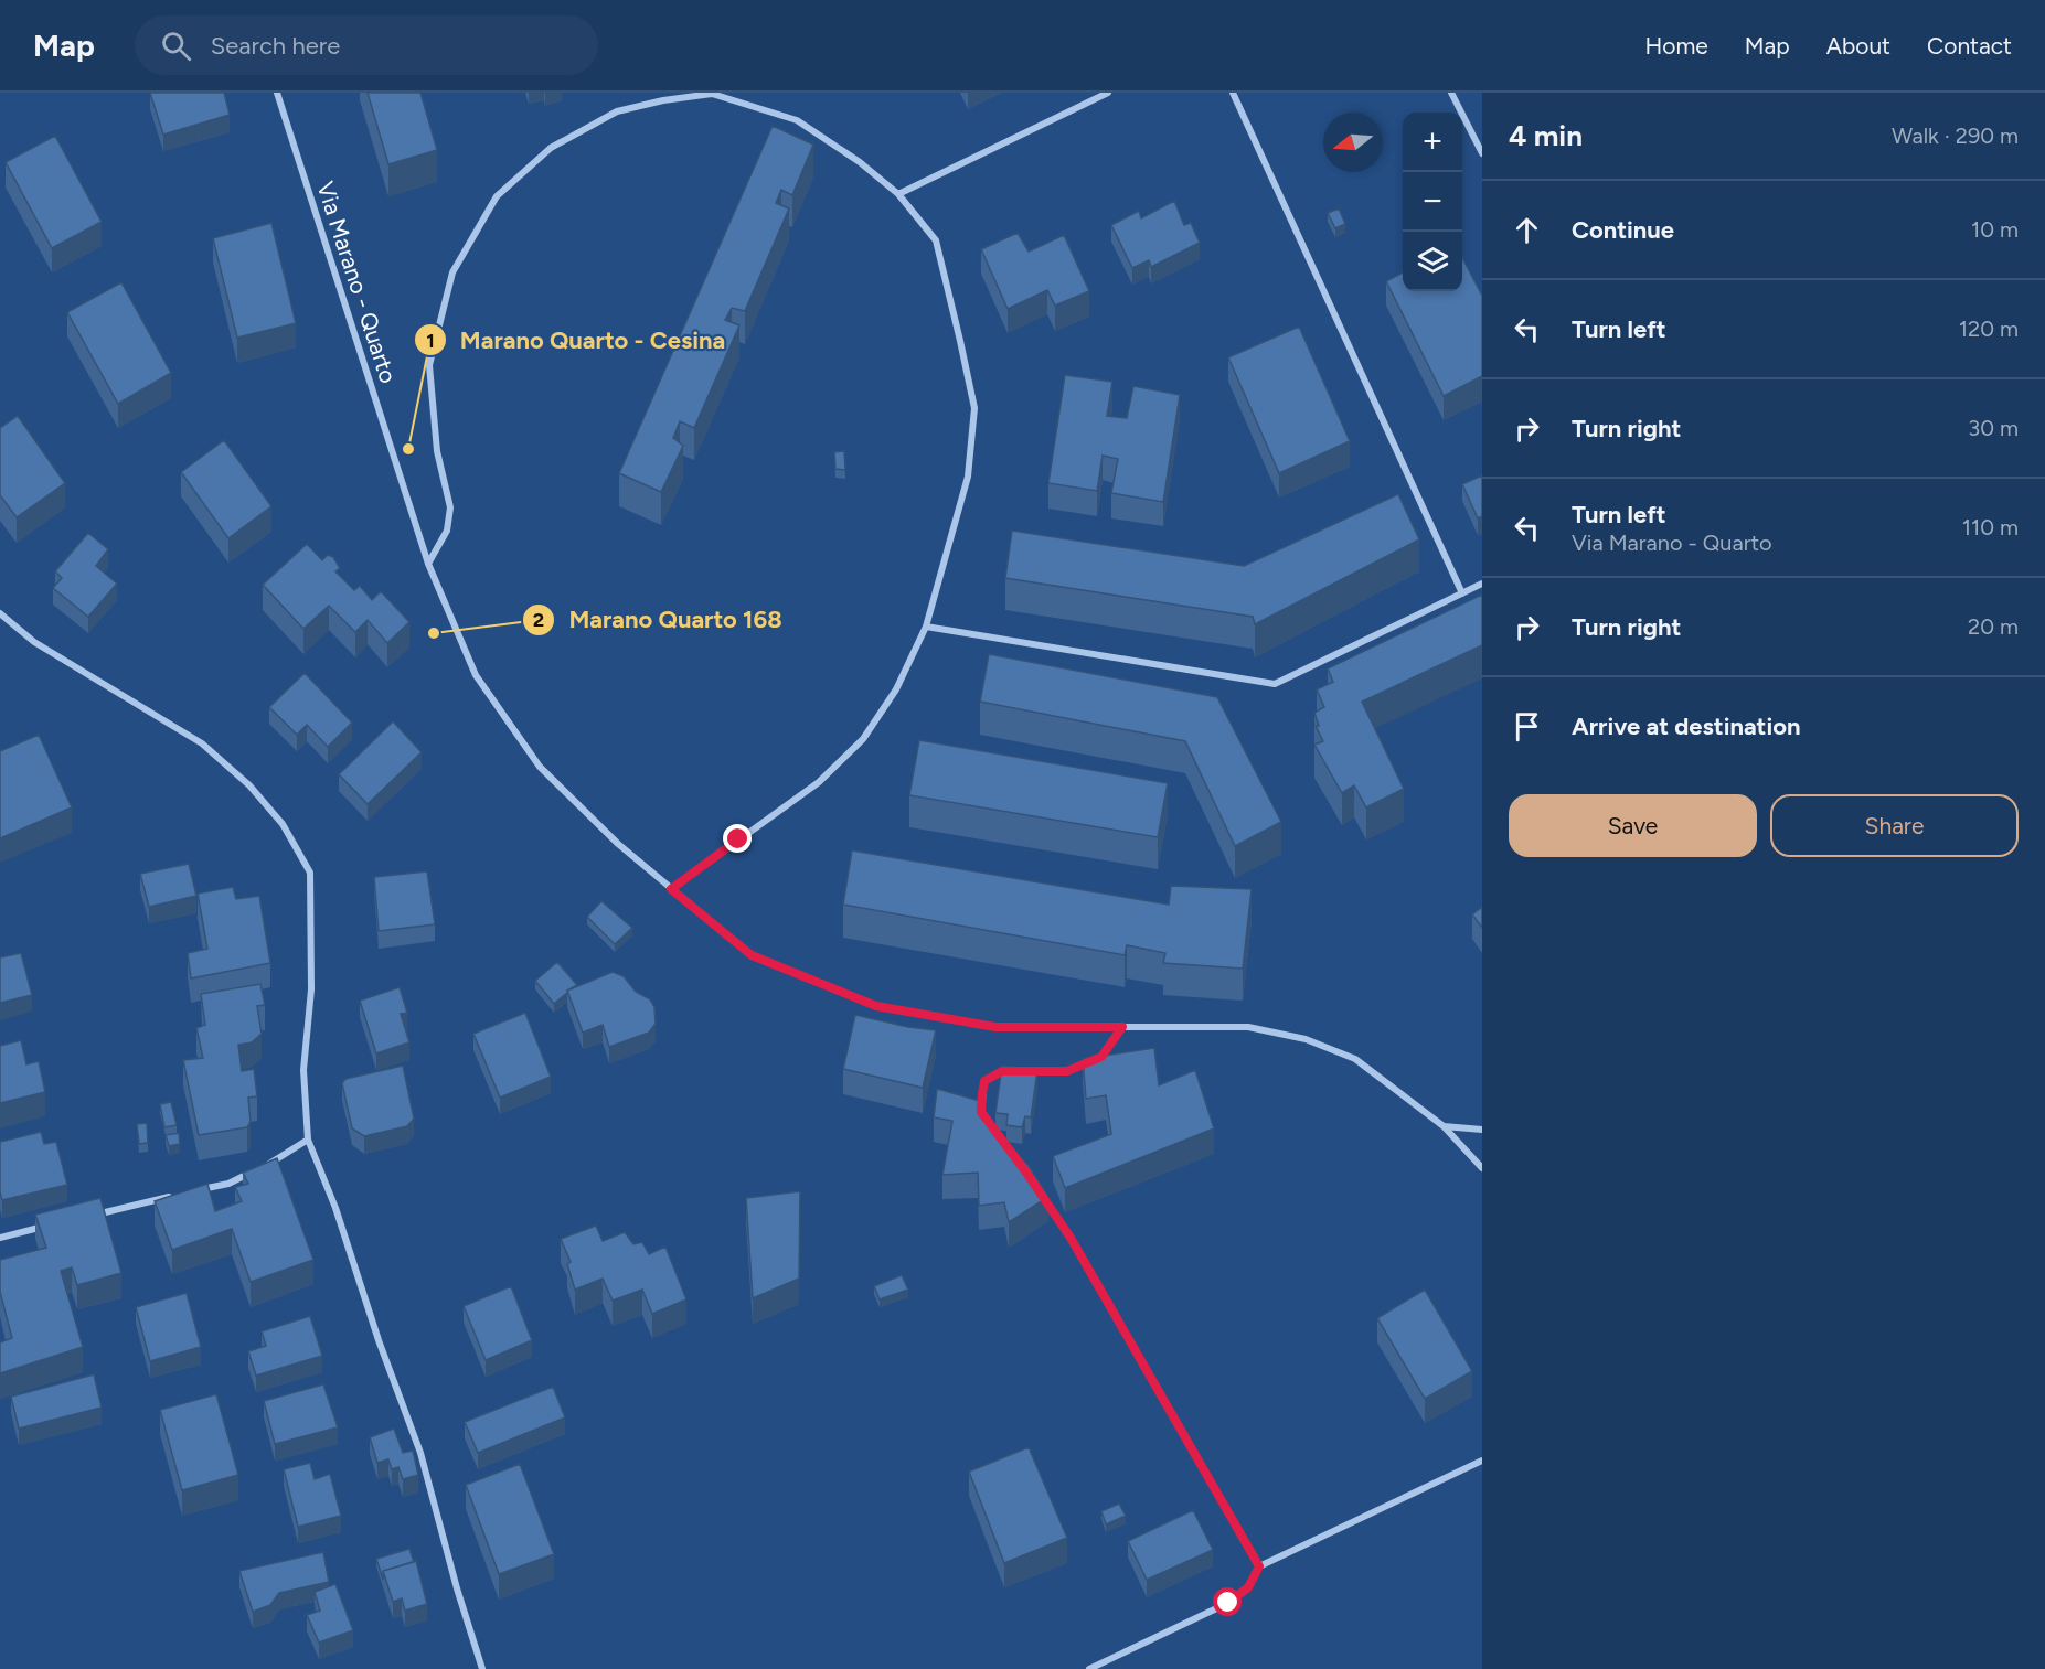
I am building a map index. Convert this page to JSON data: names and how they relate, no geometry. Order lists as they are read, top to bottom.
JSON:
{
  "streets": {
    "street": ["Via Marano - Quarto"]
  },
  "places": ["Marano Quarto - Cesina", "Marano Quarto 168"],
  "north": "left",
  "page": {
    "header": "Map",
    "search": "Search here",
    "nav": [
      "Home",
      "Map",
      "About",
      "Contact"
    ],
    "heading": ["4 min", "Walk · 290 m"],
    "map_buttons": ["+", "−"],
    "list": [
      ["Continue", "10 m"],
      ["Turn left", "120 m"],
      ["Turn right", "30 m"],
      ["Turn left", "Via Marano - Quarto", "110 m"],
      ["Turn right", "20 m"],
      "Arrive at destination"
    ],
    "buttons": ["Save", "Share"]
  }
}
